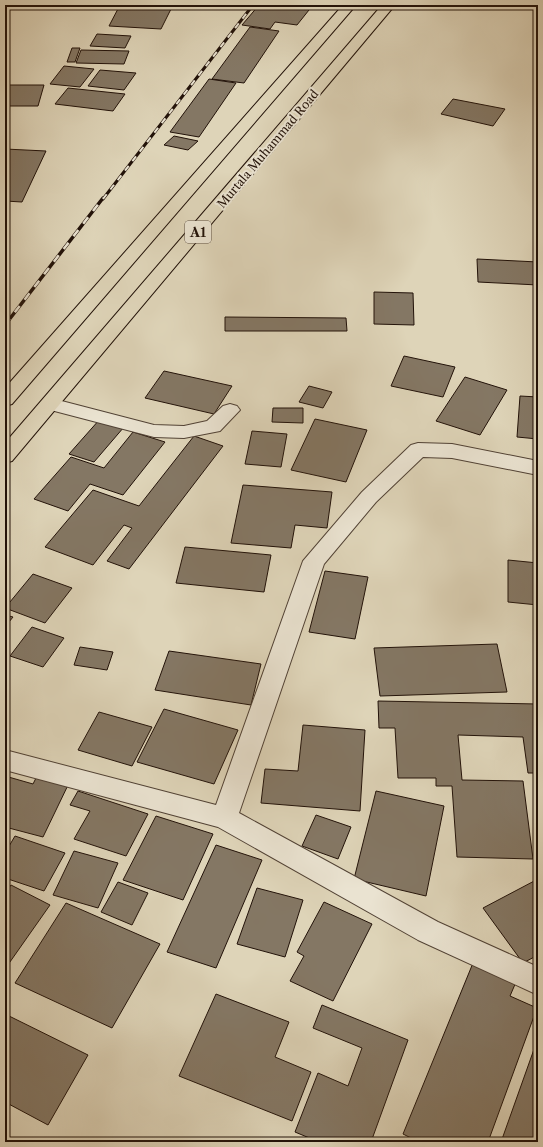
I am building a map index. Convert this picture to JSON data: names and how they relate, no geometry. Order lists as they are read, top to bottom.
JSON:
{
  "streets": {
    "highway": ["Murtala Muhammad Road", "A1"]
  }
}
